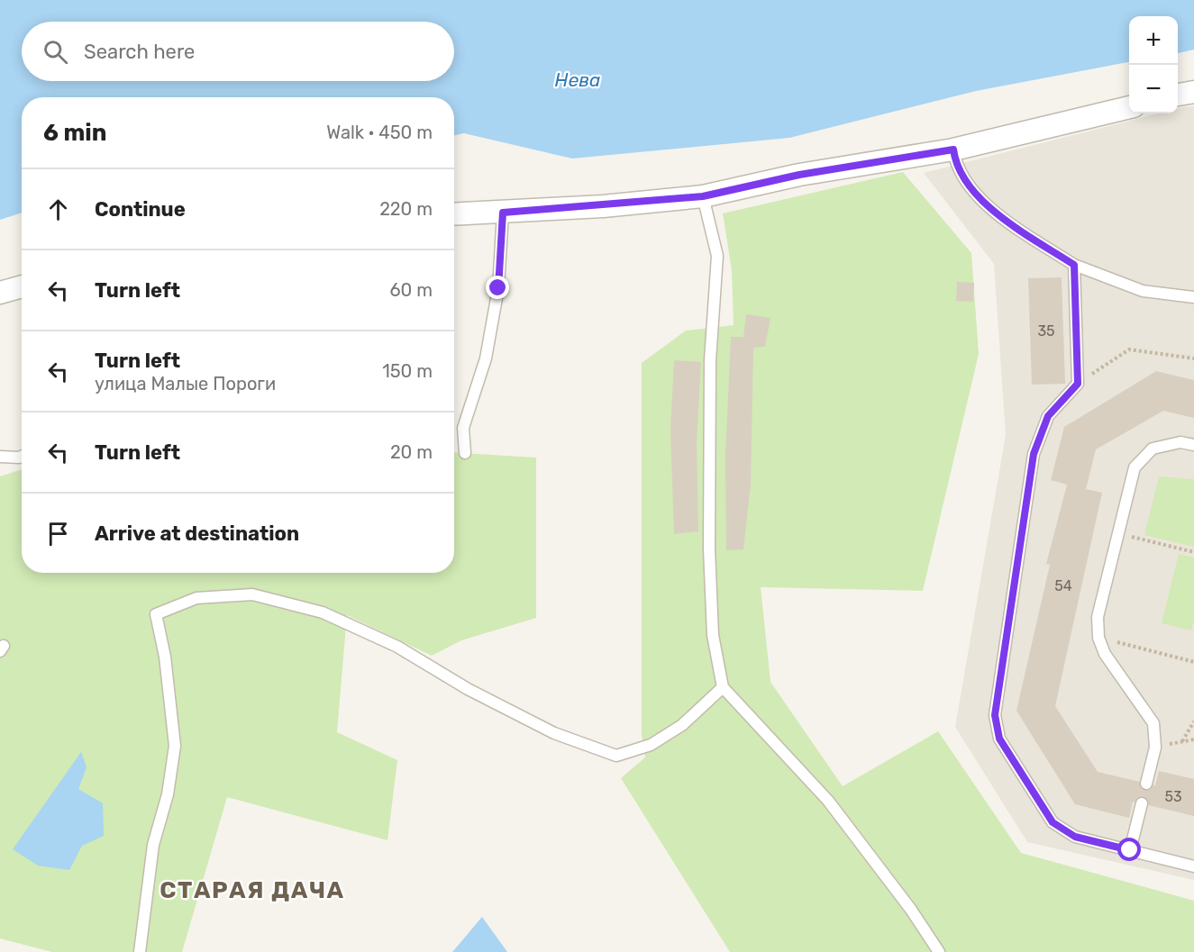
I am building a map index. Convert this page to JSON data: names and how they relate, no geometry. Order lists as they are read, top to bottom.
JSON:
{
  "districts": ["СТАРАЯ ДАЧА"],
  "water": ["Нева"],
  "house_numbers": ["35", "54", "53"],
  "page": {
    "map_buttons": ["+", "−"],
    "search": "Search here",
    "heading": ["6 min", "Walk · 450 m"],
    "list": [
      ["Continue", "220 m"],
      ["Turn left", "60 m"],
      ["Turn left", "улица Малые Пороги", "150 m"],
      ["Turn left", "20 m"],
      "Arrive at destination"
    ]
  }
}
